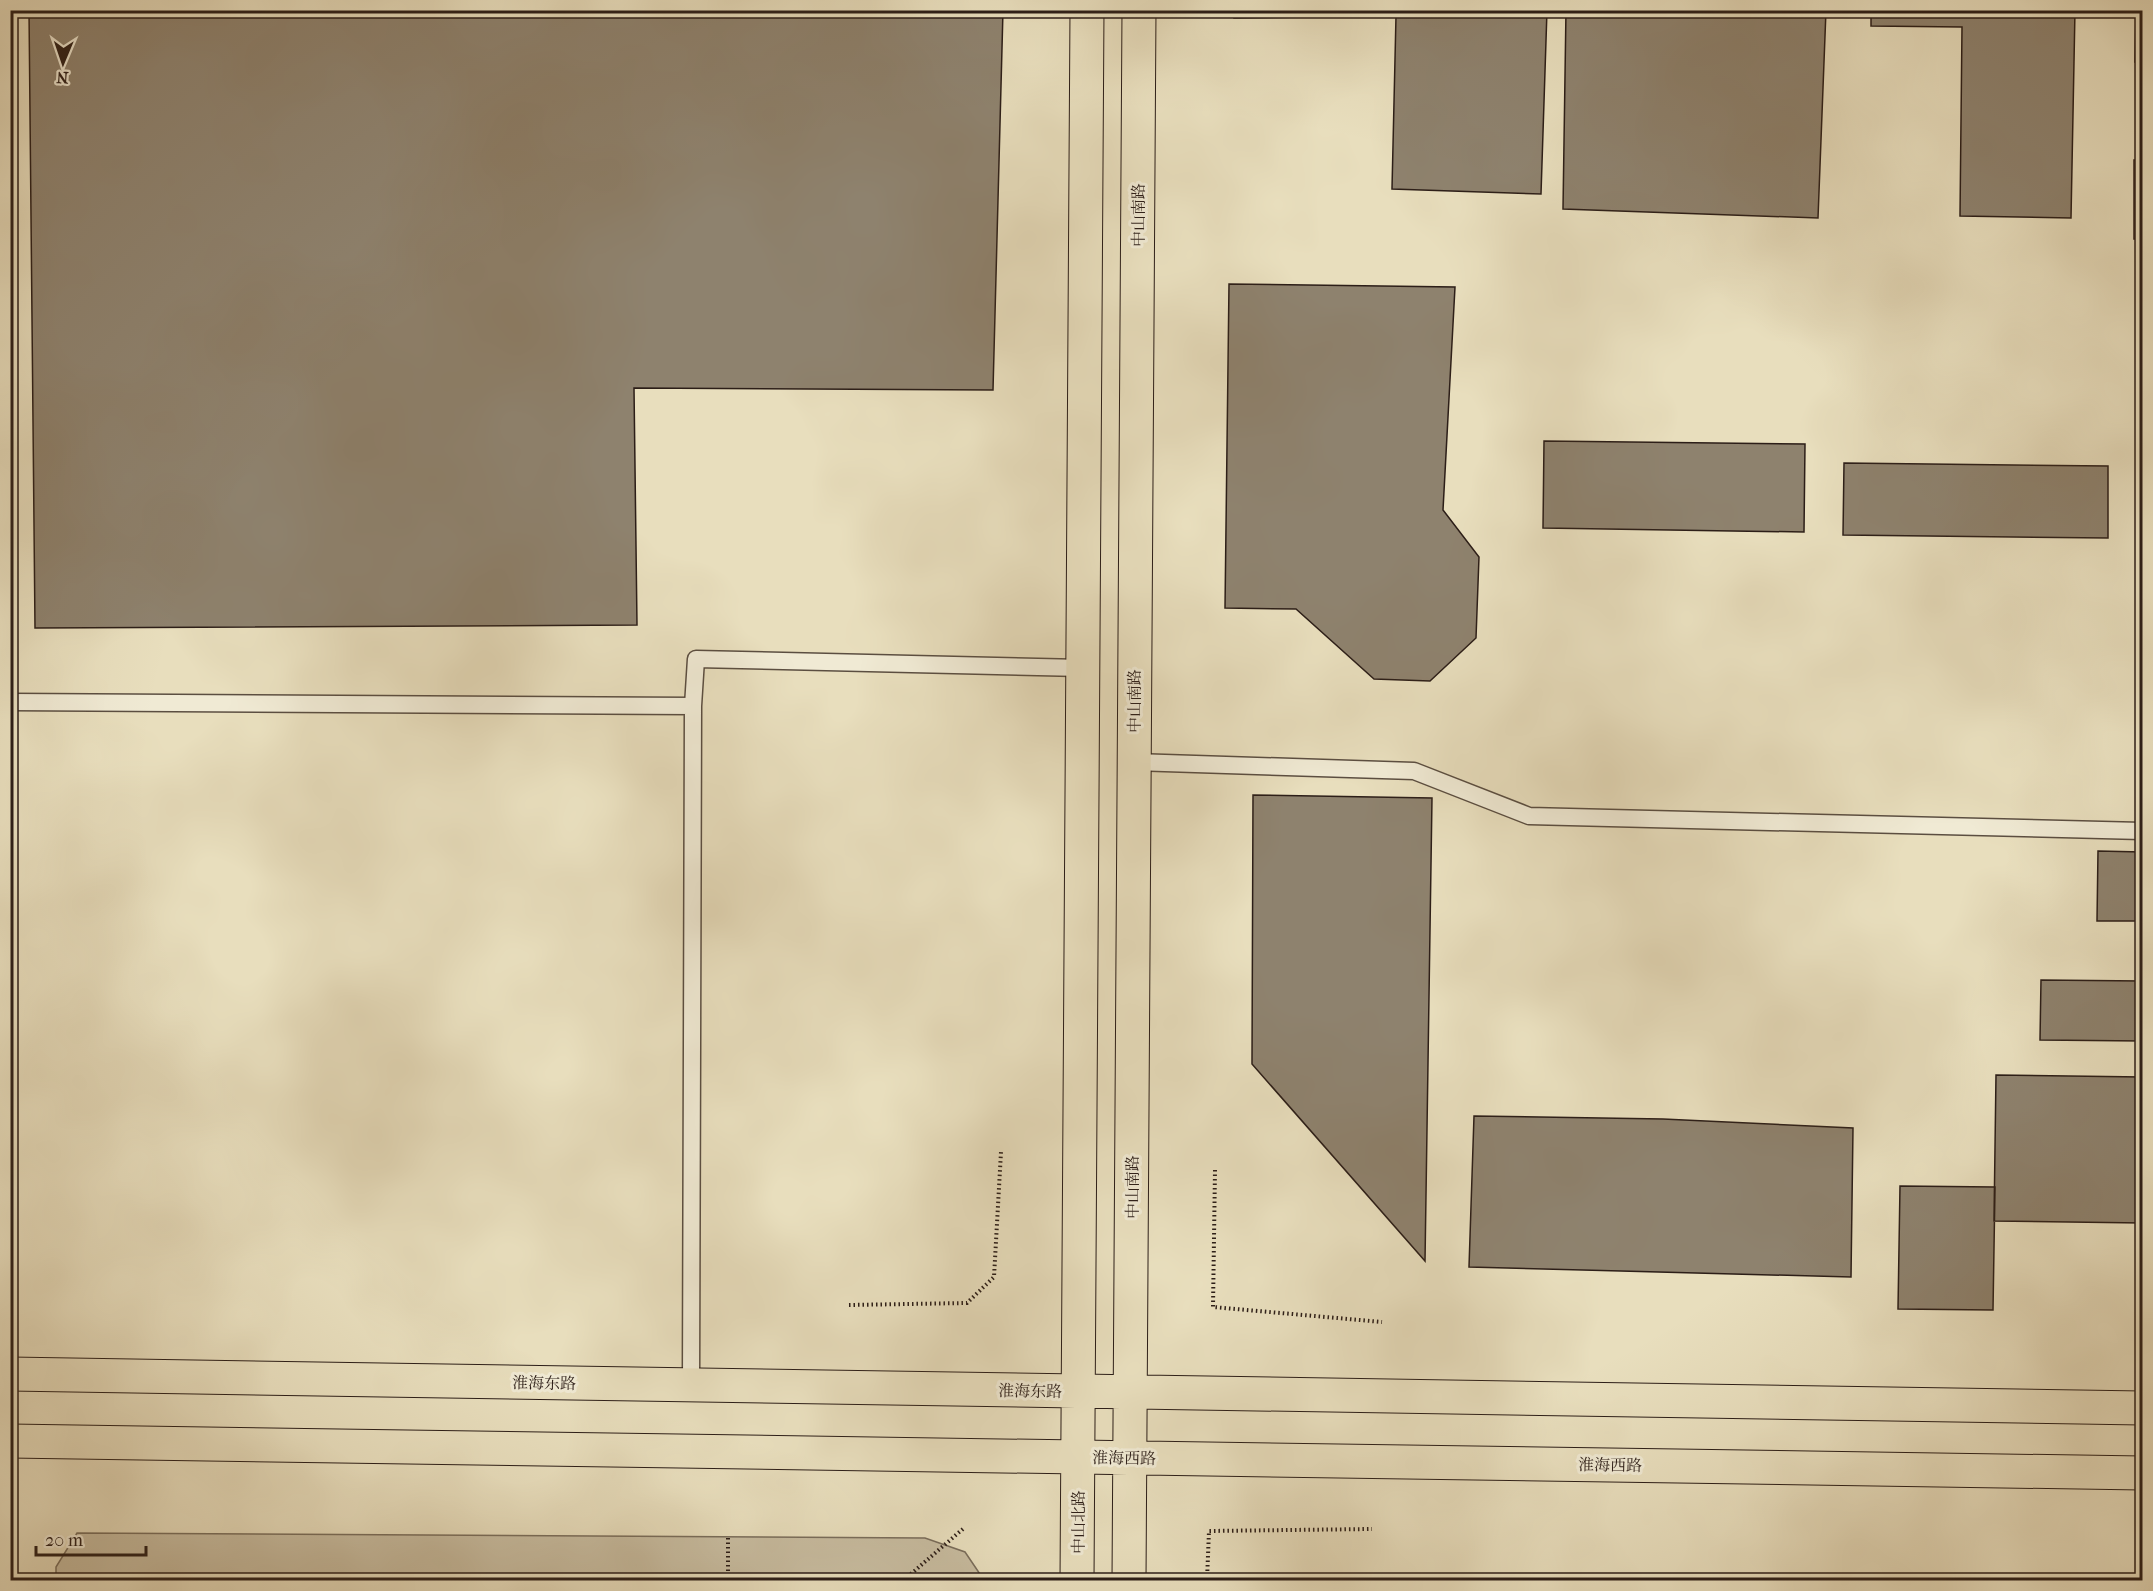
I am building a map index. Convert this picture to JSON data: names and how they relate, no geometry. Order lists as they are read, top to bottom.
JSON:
{
  "streets": {
    "main road": [
      "中山南路",
      "淮海东路",
      "淮海西路",
      "中山北路"
    ]
  },
  "crossings": [
    ["淮海东路", "中山北路"],
    ["淮海西路", "中山北路"]
  ],
  "scale_bar": "20 m",
  "north": "bottom"
}
